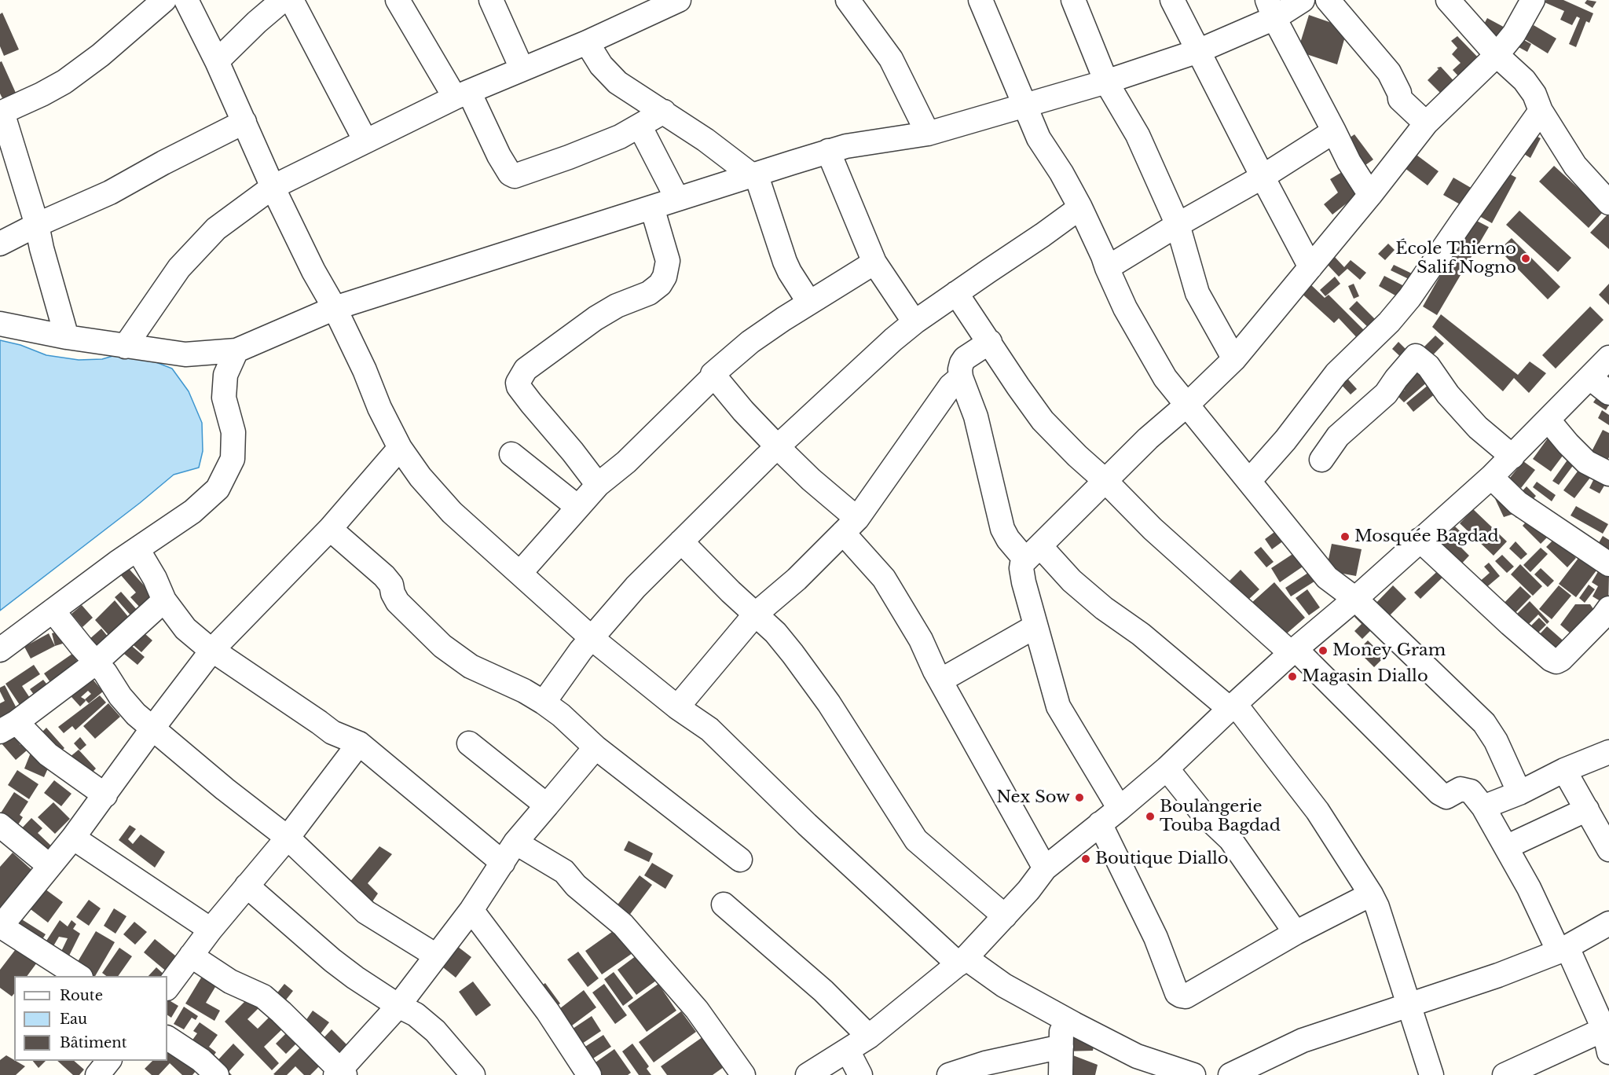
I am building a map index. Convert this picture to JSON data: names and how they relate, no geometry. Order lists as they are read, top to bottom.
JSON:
{
  "places": [
    "École Thierno Salif Nogno",
    "Mosquée Bagdad",
    "Money Gram",
    "Magasin Diallo",
    "Nex Sow",
    "Boulangerie Touba Bagdad",
    "Boutique Diallo"
  ],
  "legend": ["Route", "Eau", "Bâtiment"]
}
